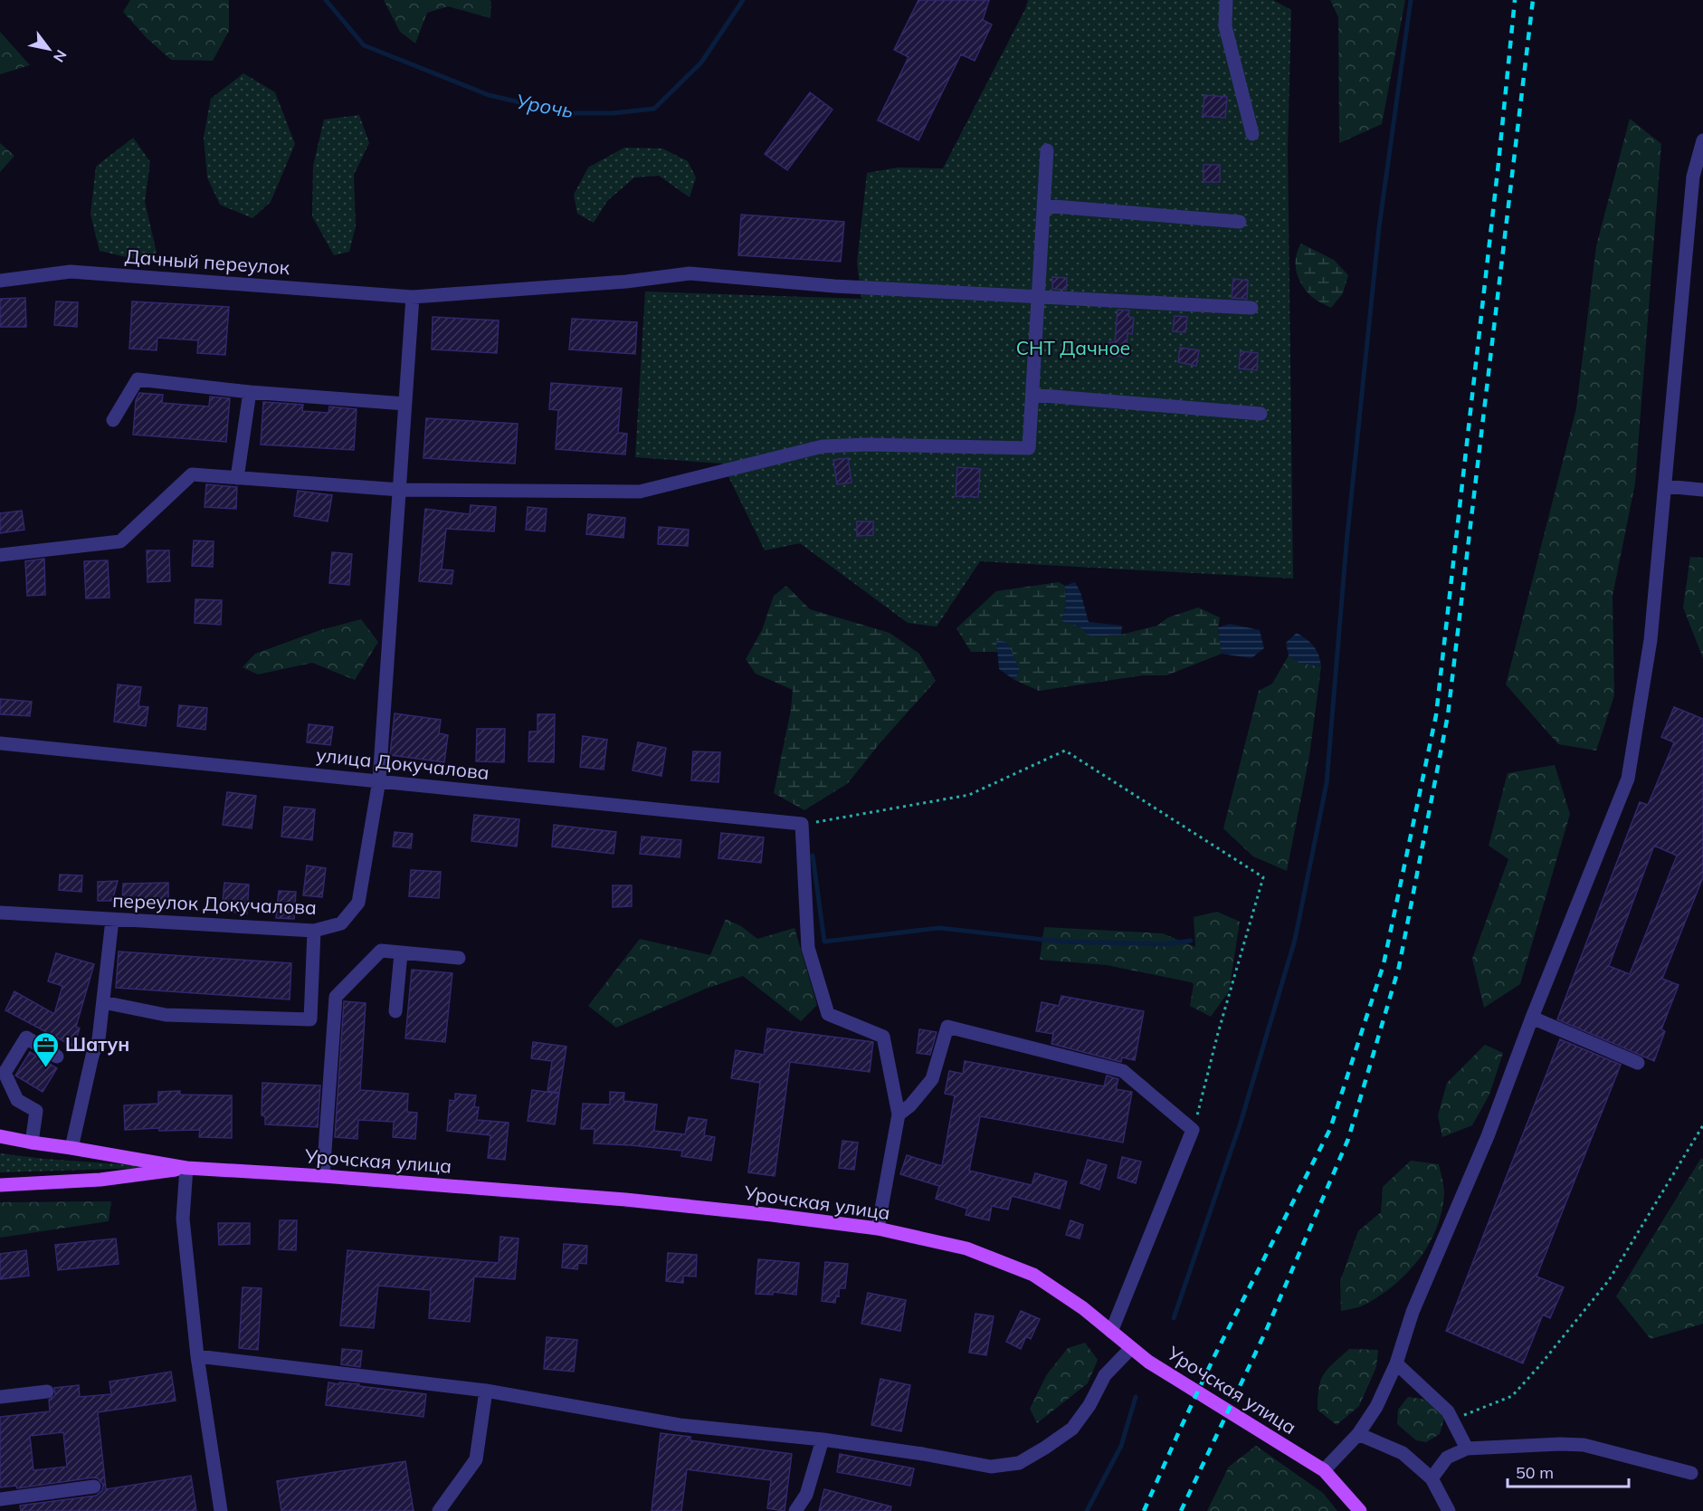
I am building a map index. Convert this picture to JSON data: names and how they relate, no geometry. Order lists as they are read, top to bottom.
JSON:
{
  "streets": {
    "main road": ["Урочская улица"],
    "street": ["Дачный переулок", "улица Докучалова", "переулок Докучалова"]
  },
  "crossings": [
    ["Дачный переулок", "переулок Докучалова"],
    ["улица Докучалова", "переулок Докучалова"]
  ],
  "water": ["Урочь"],
  "parks": ["СНТ Дачное"],
  "places": {
    "office": ["Шатун"]
  },
  "scale_bar": "50 m",
  "north": "bottom right"
}
